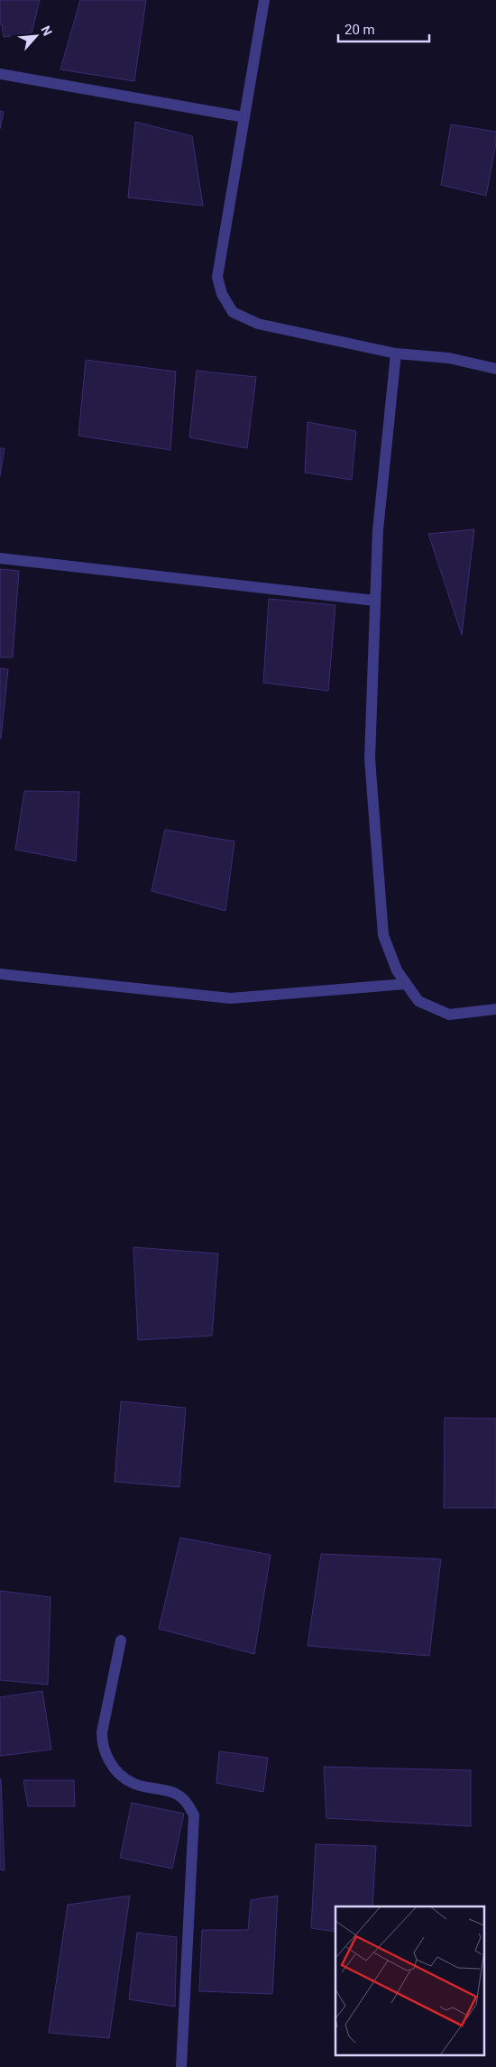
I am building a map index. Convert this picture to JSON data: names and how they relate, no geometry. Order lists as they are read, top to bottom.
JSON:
{
  "scale_bar": "20 m",
  "north": "top right"
}
